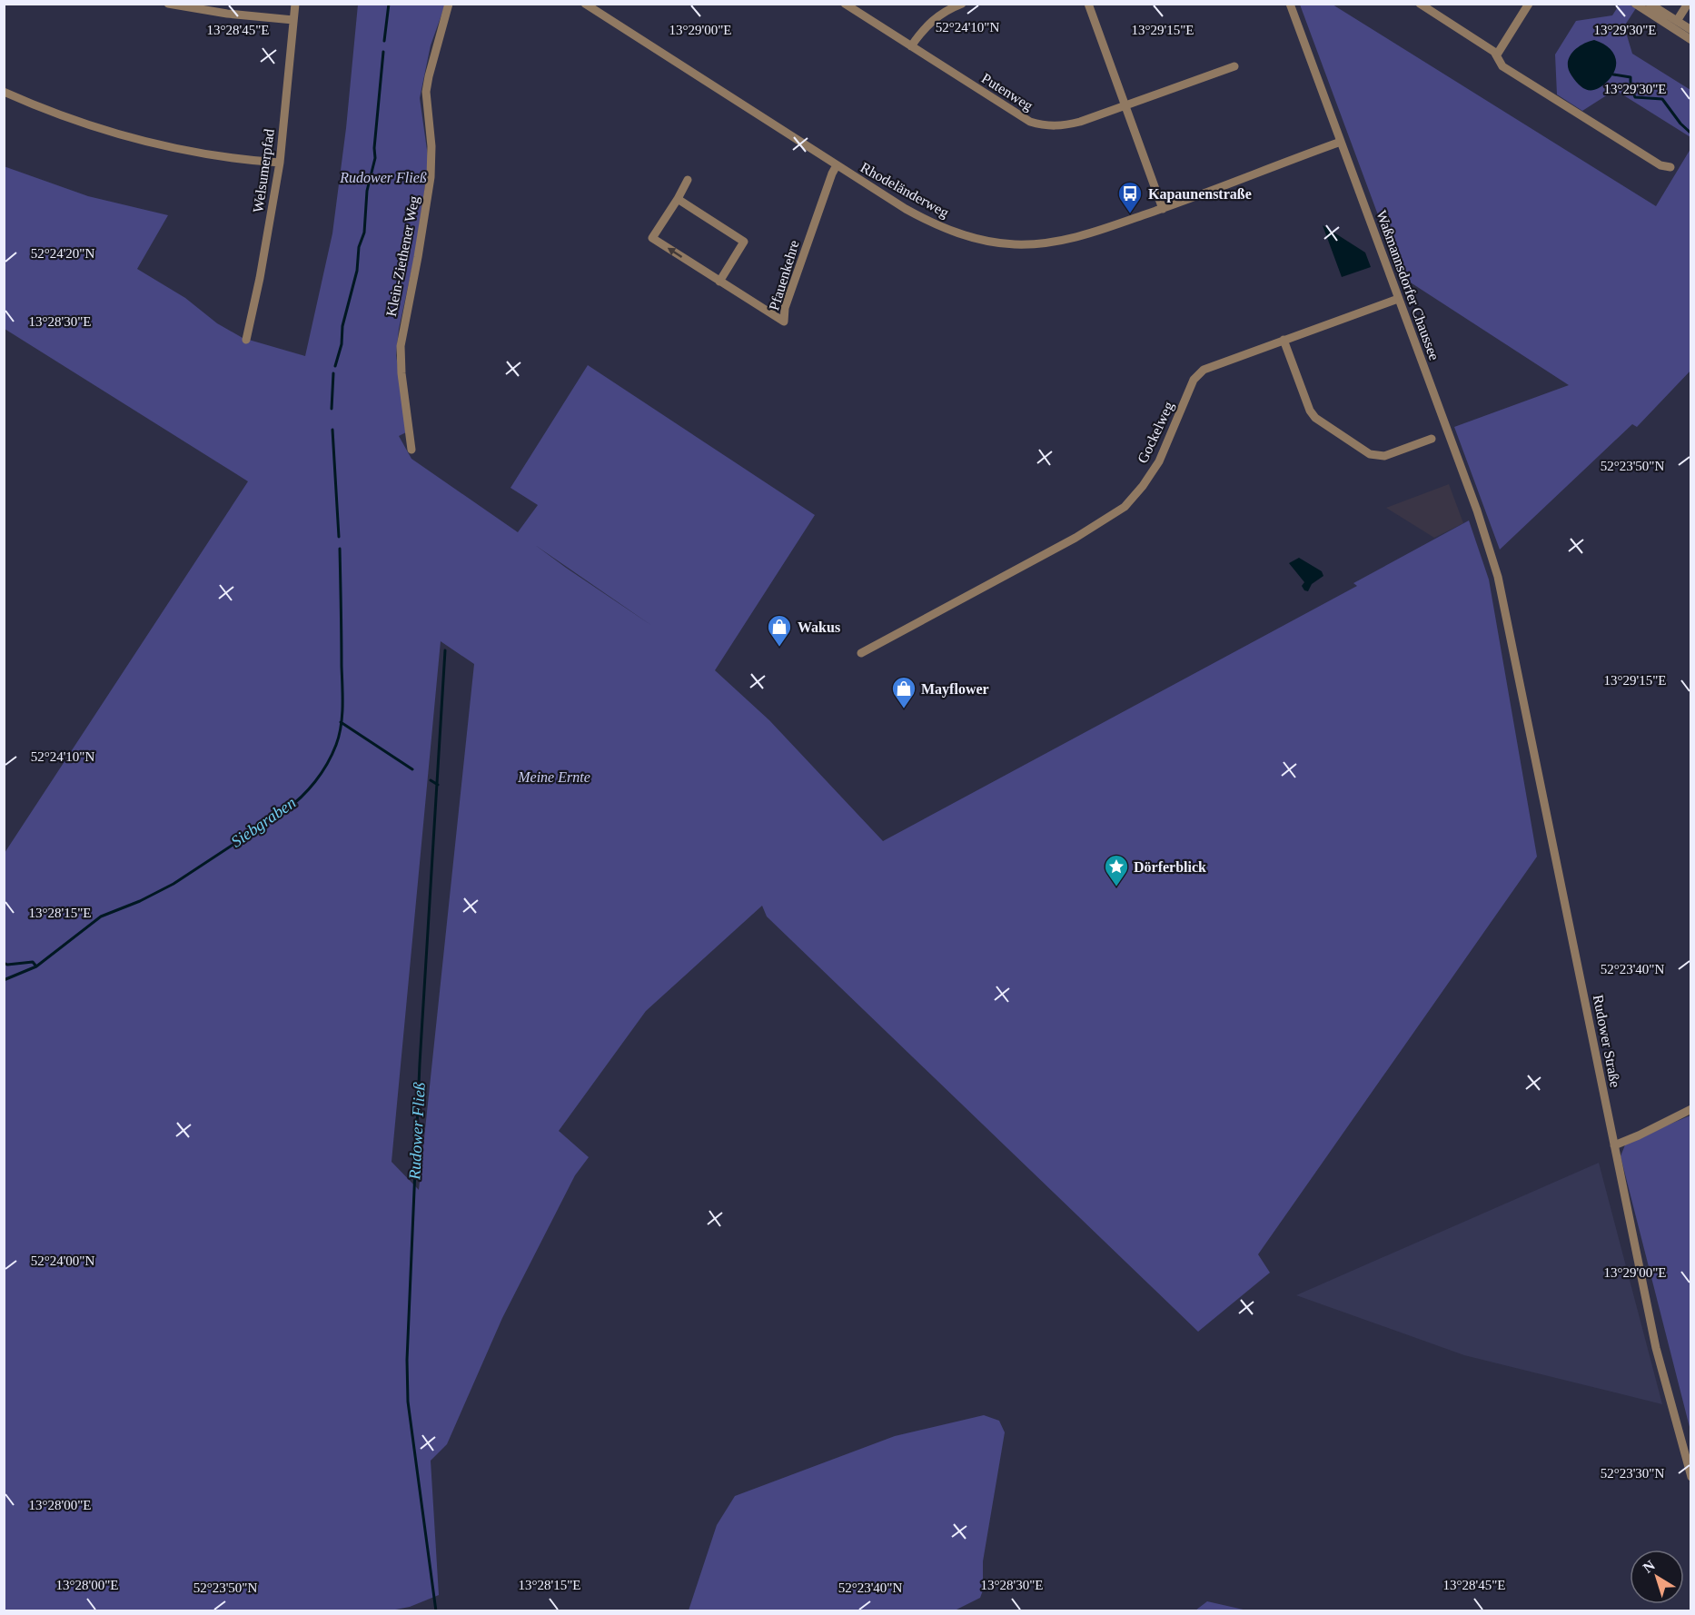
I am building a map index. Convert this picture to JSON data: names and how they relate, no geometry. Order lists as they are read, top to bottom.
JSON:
{
  "streets": {
    "street": [
      "Putenweg",
      "Welsumerpfad",
      "Rhodeländerweg",
      "Klein-Ziethener Weg",
      "Pfauenkehre",
      "Waßmannsdorfer Chaussee",
      "Gockelweg",
      "Rudower Straße"
    ]
  },
  "crossings": [
    ["Rhodeländerweg", "Pfauenkehre"],
    ["Rhodeländerweg", "Waßmannsdorfer Chaussee"],
    ["Waßmannsdorfer Chaussee", "Gockelweg"],
    ["Waßmannsdorfer Chaussee", "Rudower Straße"]
  ],
  "water": ["Siebgraben", "Rudower Fließ"],
  "parks": ["Rudower Fließ", "Meine Ernte"],
  "places": {
    "bus stop": ["Kapaunenstraße"],
    "shop": ["Wakus", "Mayflower"],
    "place": ["Dörferblick"]
  },
  "north": "top left",
  "coordinates": [
    "52°24'10\"N",
    "13°28'45\"E",
    "13°29'00\"E",
    "13°29'15\"E",
    "13°29'30\"E",
    "52°24'20\"N",
    "13°28'30\"E",
    "52°23'50\"N",
    "13°28'15\"E",
    "52°23'40\"N",
    "52°24'00\"N",
    "52°23'30\"N",
    "13°28'00\"E"
  ]
}
